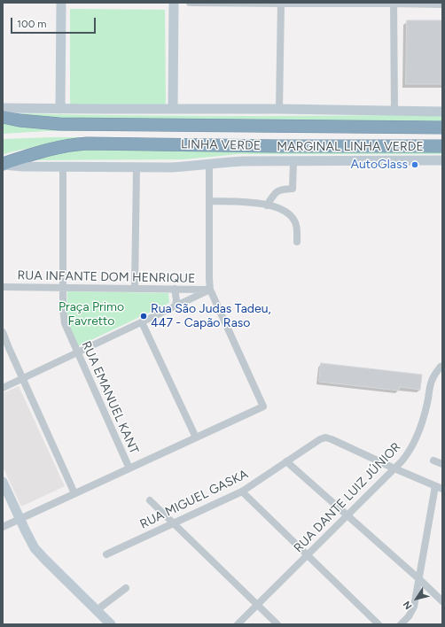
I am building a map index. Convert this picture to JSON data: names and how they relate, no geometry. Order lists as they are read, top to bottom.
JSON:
{
  "streets": {
    "highway": ["LINHA VERDE"],
    "main road": ["MARGINAL LINHA VERDE"],
    "street": [
      "RUA INFANTE DOM HENRIQUE",
      "RUA EMANUEL KANT",
      "RUA DANTE LUIZ JÚNIOR",
      "RUA MIGUEL GASKA"
    ]
  },
  "crossings": [
    ["LINHA VERDE", "MARGINAL LINHA VERDE"],
    ["MARGINAL LINHA VERDE", "RUA EMANUEL KANT"],
    ["RUA INFANTE DOM HENRIQUE", "RUA EMANUEL KANT"],
    ["RUA DANTE LUIZ JÚNIOR", "RUA MIGUEL GASKA"]
  ],
  "parks": ["Praça Primo Favretto"],
  "places": ["AutoGlass", "Rua São Judas Tadeu, 447 - Capão Raso"],
  "scale_bar": "100 m",
  "north": "bottom left"
}
